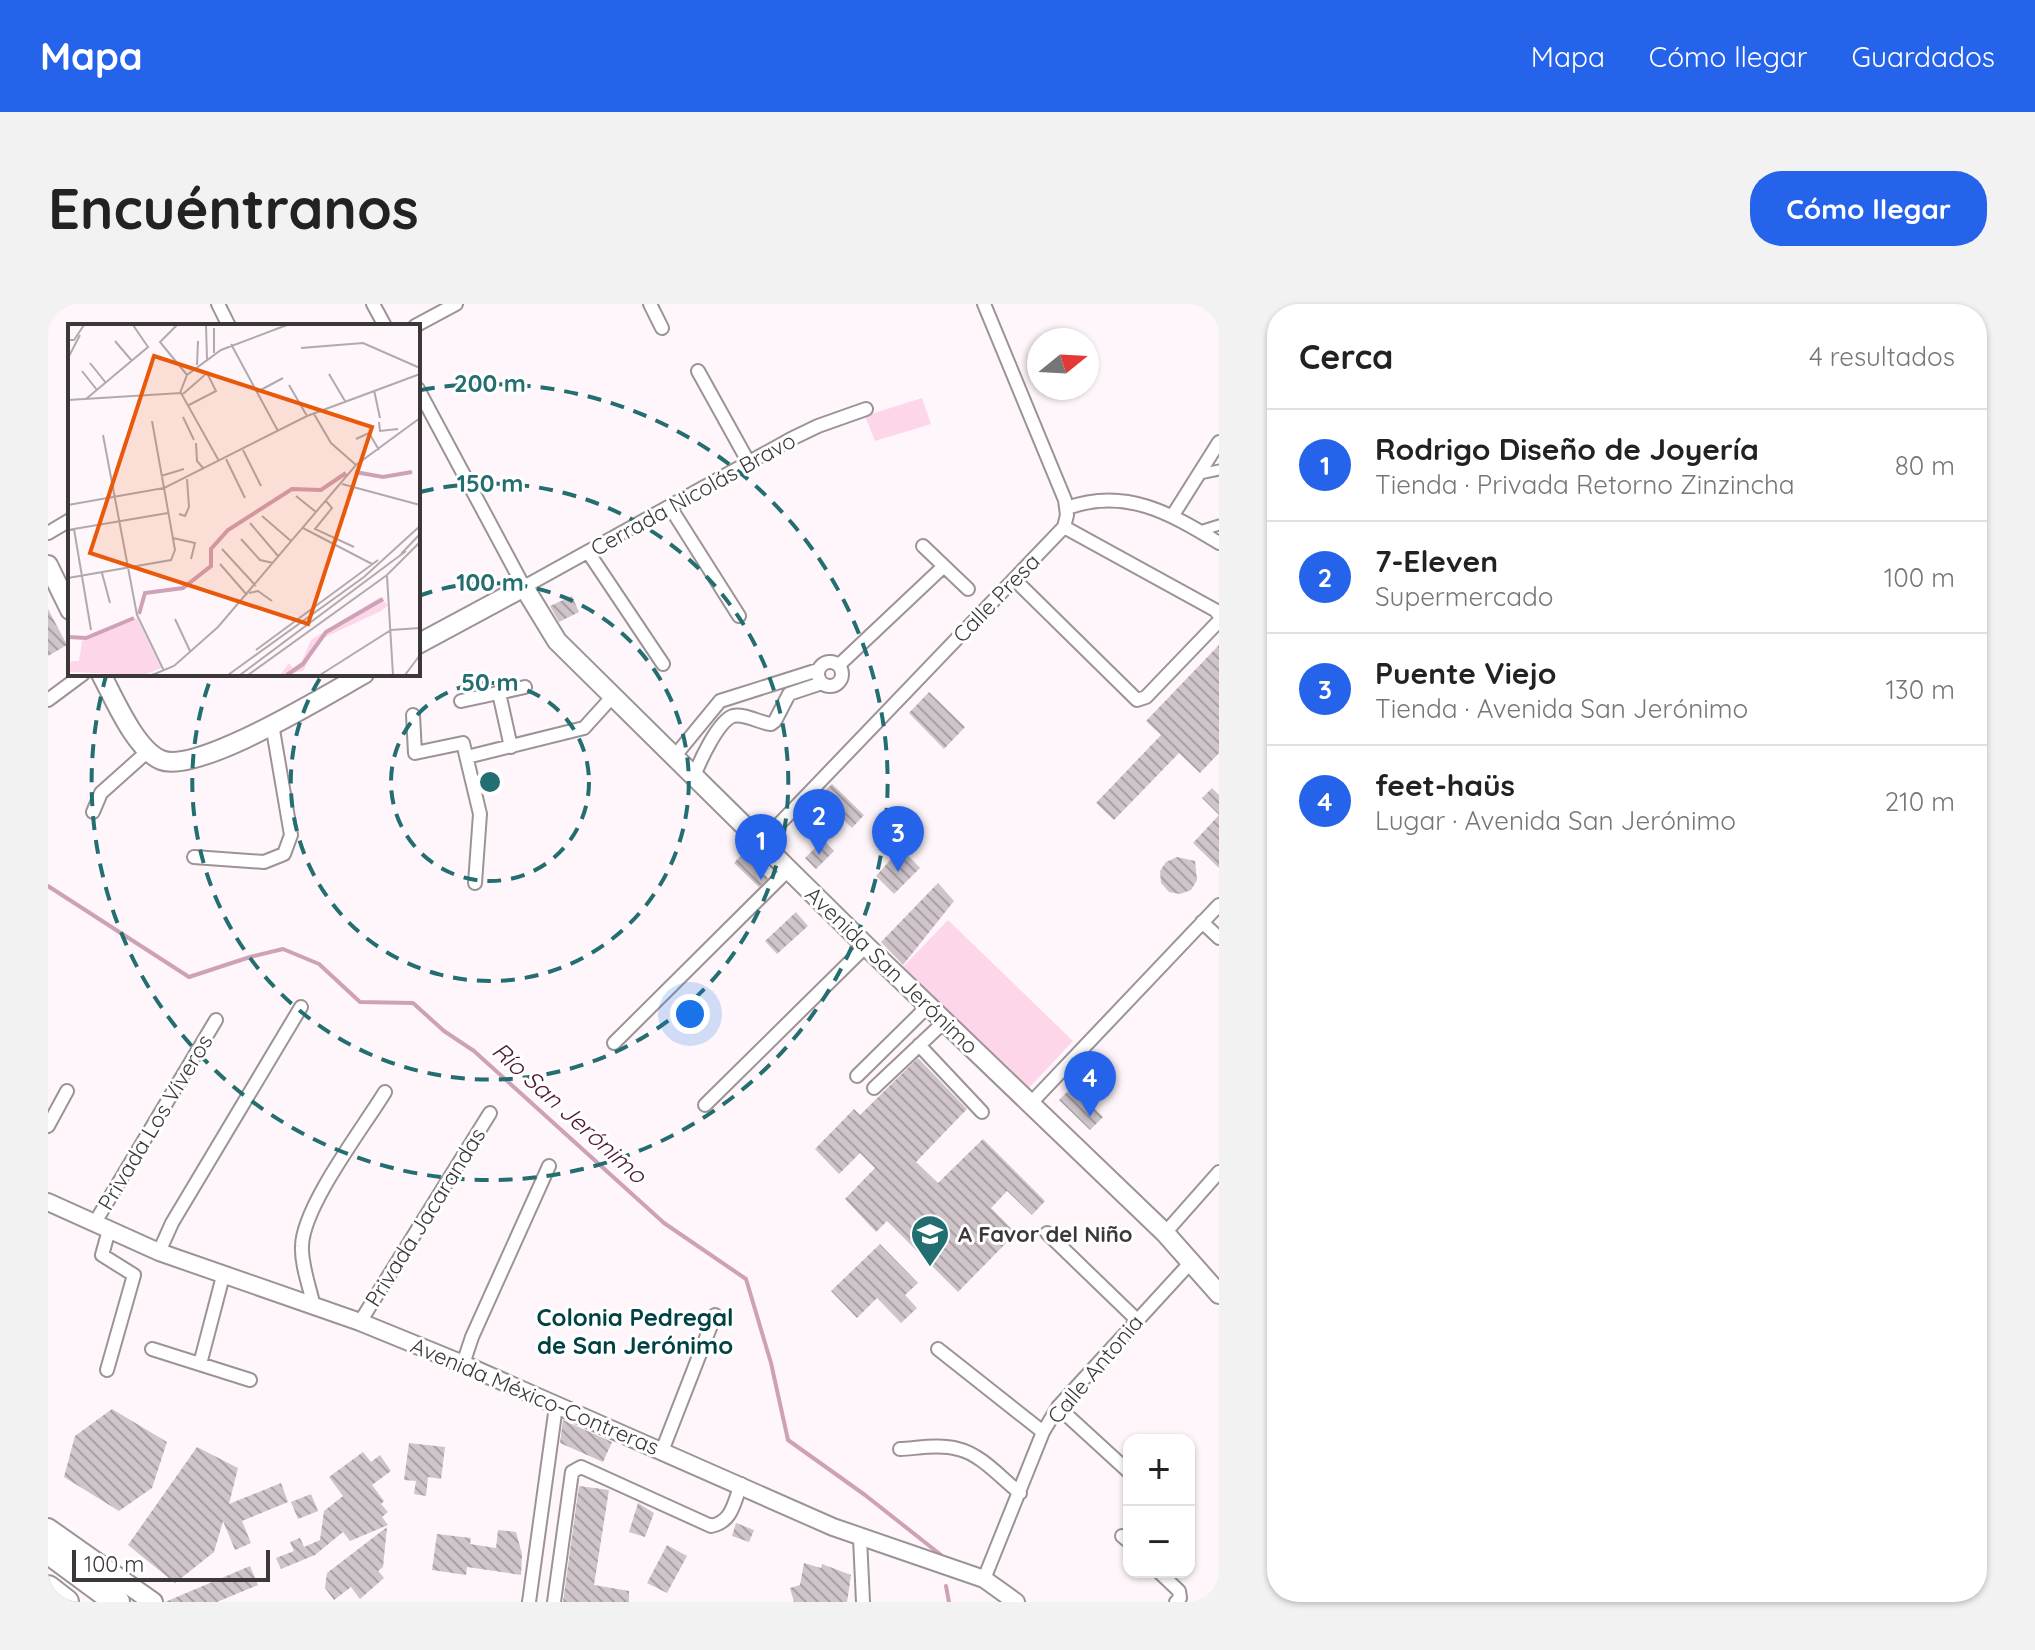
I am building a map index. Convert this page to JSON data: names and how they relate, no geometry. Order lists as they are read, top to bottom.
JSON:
{
  "streets": {
    "main road": ["Avenida San Jerónimo"],
    "street": [
      "Cerrada Nicolás Bravo",
      "Calle Presa",
      "Privada Los Viveros",
      "Privada Jacarandas",
      "Calle Antonia",
      "Avenida México-Contreras"
    ]
  },
  "crossings": [
    ["Cerrada Nicolás Bravo", "Avenida San Jerónimo"],
    ["Calle Presa", "Avenida San Jerónimo"],
    ["Avenida San Jerónimo", "Calle Antonia"],
    ["Privada Los Viveros", "Avenida México-Contreras"],
    ["Privada Jacarandas", "Avenida México-Contreras"],
    ["Calle Antonia", "Avenida México-Contreras"]
  ],
  "districts": ["Colonia Pedregal de San Jerónimo"],
  "water": ["Río San Jerónimo"],
  "places": {
    "school or university": ["A Favor del Niño"]
  },
  "scale_bar": "100 m",
  "north": "right",
  "page": {
    "header": "Mapa",
    "nav": ["Mapa", "Cómo llegar", "Guardados"],
    "buttons": "Cómo llegar",
    "title": "Encuéntranos",
    "heading": ["Cerca", "4 resultados"],
    "list": [
      {
        "mark": "1",
        "name": "Rodrigo Diseño de Joyería",
        "note": "Tienda · Privada Retorno Zinzincha",
        "value": "80 m"
      },
      {
        "mark": "2",
        "name": "7-Eleven",
        "note": "Supermercado",
        "value": "100 m"
      },
      {
        "mark": "3",
        "name": "Puente Viejo",
        "note": "Tienda · Avenida San Jerónimo",
        "value": "130 m"
      },
      {
        "mark": "4",
        "name": "feet-haüs",
        "note": "Lugar · Avenida San Jerónimo",
        "value": "210 m"
      }
    ],
    "pins": [
      "2",
      "3",
      "1",
      "4"
    ],
    "map_buttons": ["+", "−"],
    "scale": "100 m"
  },
  "rings": [
    "200 m",
    "150 m",
    "100 m",
    "50 m"
  ]
}
